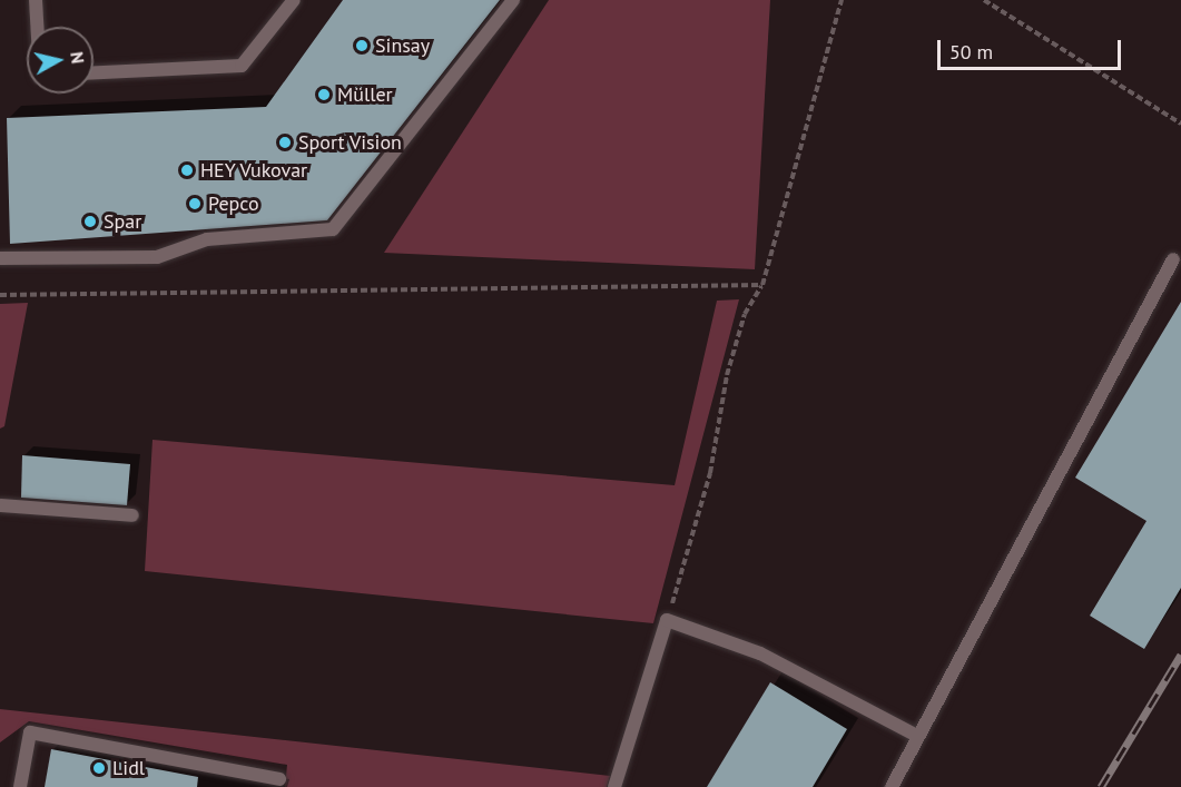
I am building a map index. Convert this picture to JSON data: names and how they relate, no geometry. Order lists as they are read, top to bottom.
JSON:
{
  "places": [
    "Sinsay",
    "Müller",
    "Sport Vision",
    "HEY Vukovar",
    "Pepco",
    "Spar",
    "Lidl"
  ],
  "scale_bar": "50 m",
  "north": "right"
}
